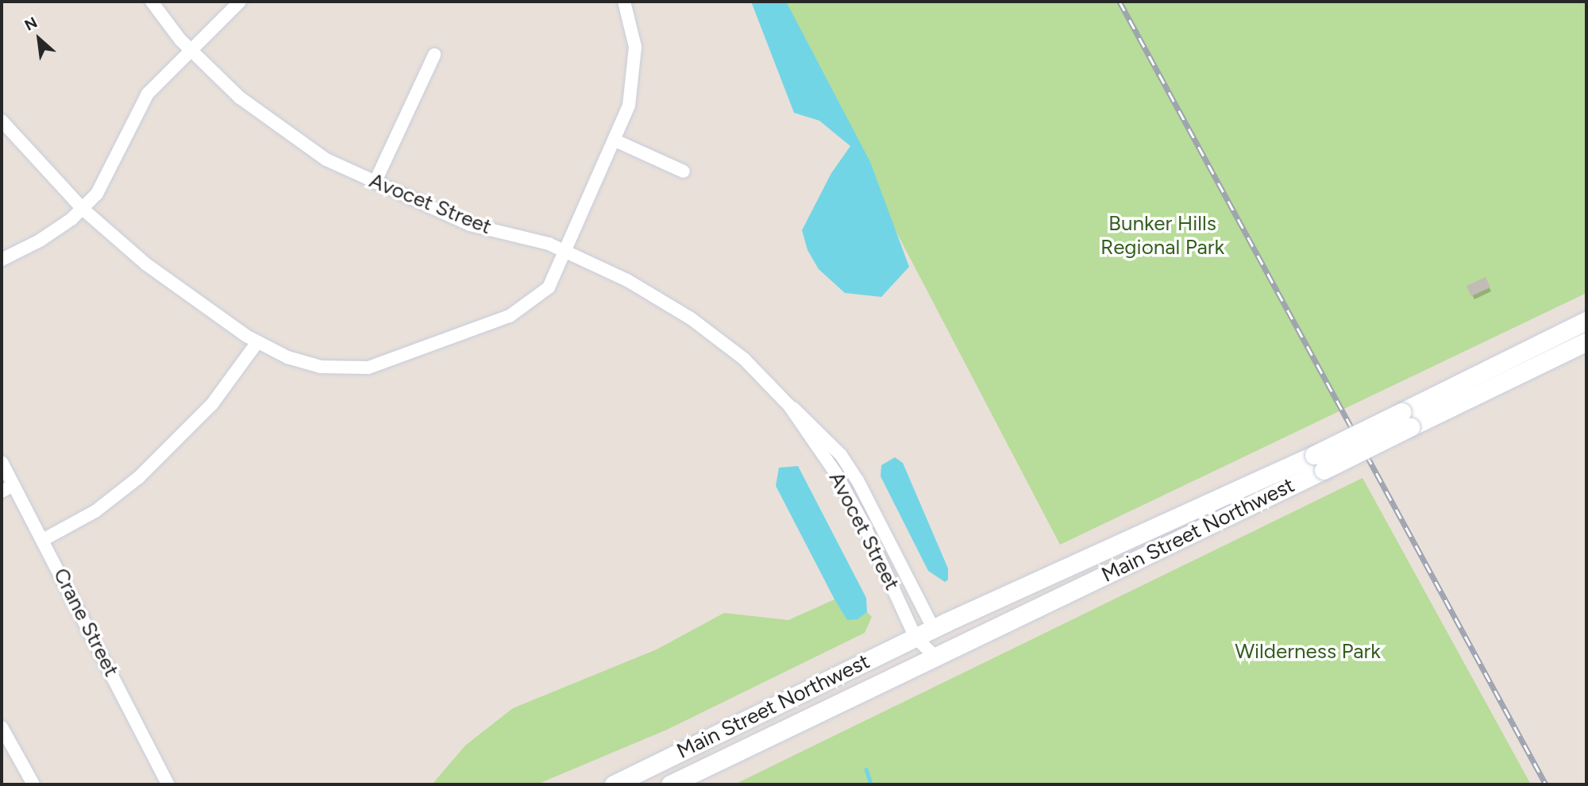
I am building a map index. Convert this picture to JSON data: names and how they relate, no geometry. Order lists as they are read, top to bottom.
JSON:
{
  "streets": {
    "main road": ["Main Street Northwest"],
    "street": ["Avocet Street", "Crane Street"]
  },
  "crossings": [
    ["Avocet Street", "Main Street Northwest"]
  ],
  "parks": ["Bunker Hills Regional Park", "Wilderness Park"],
  "north": "top left"
}
